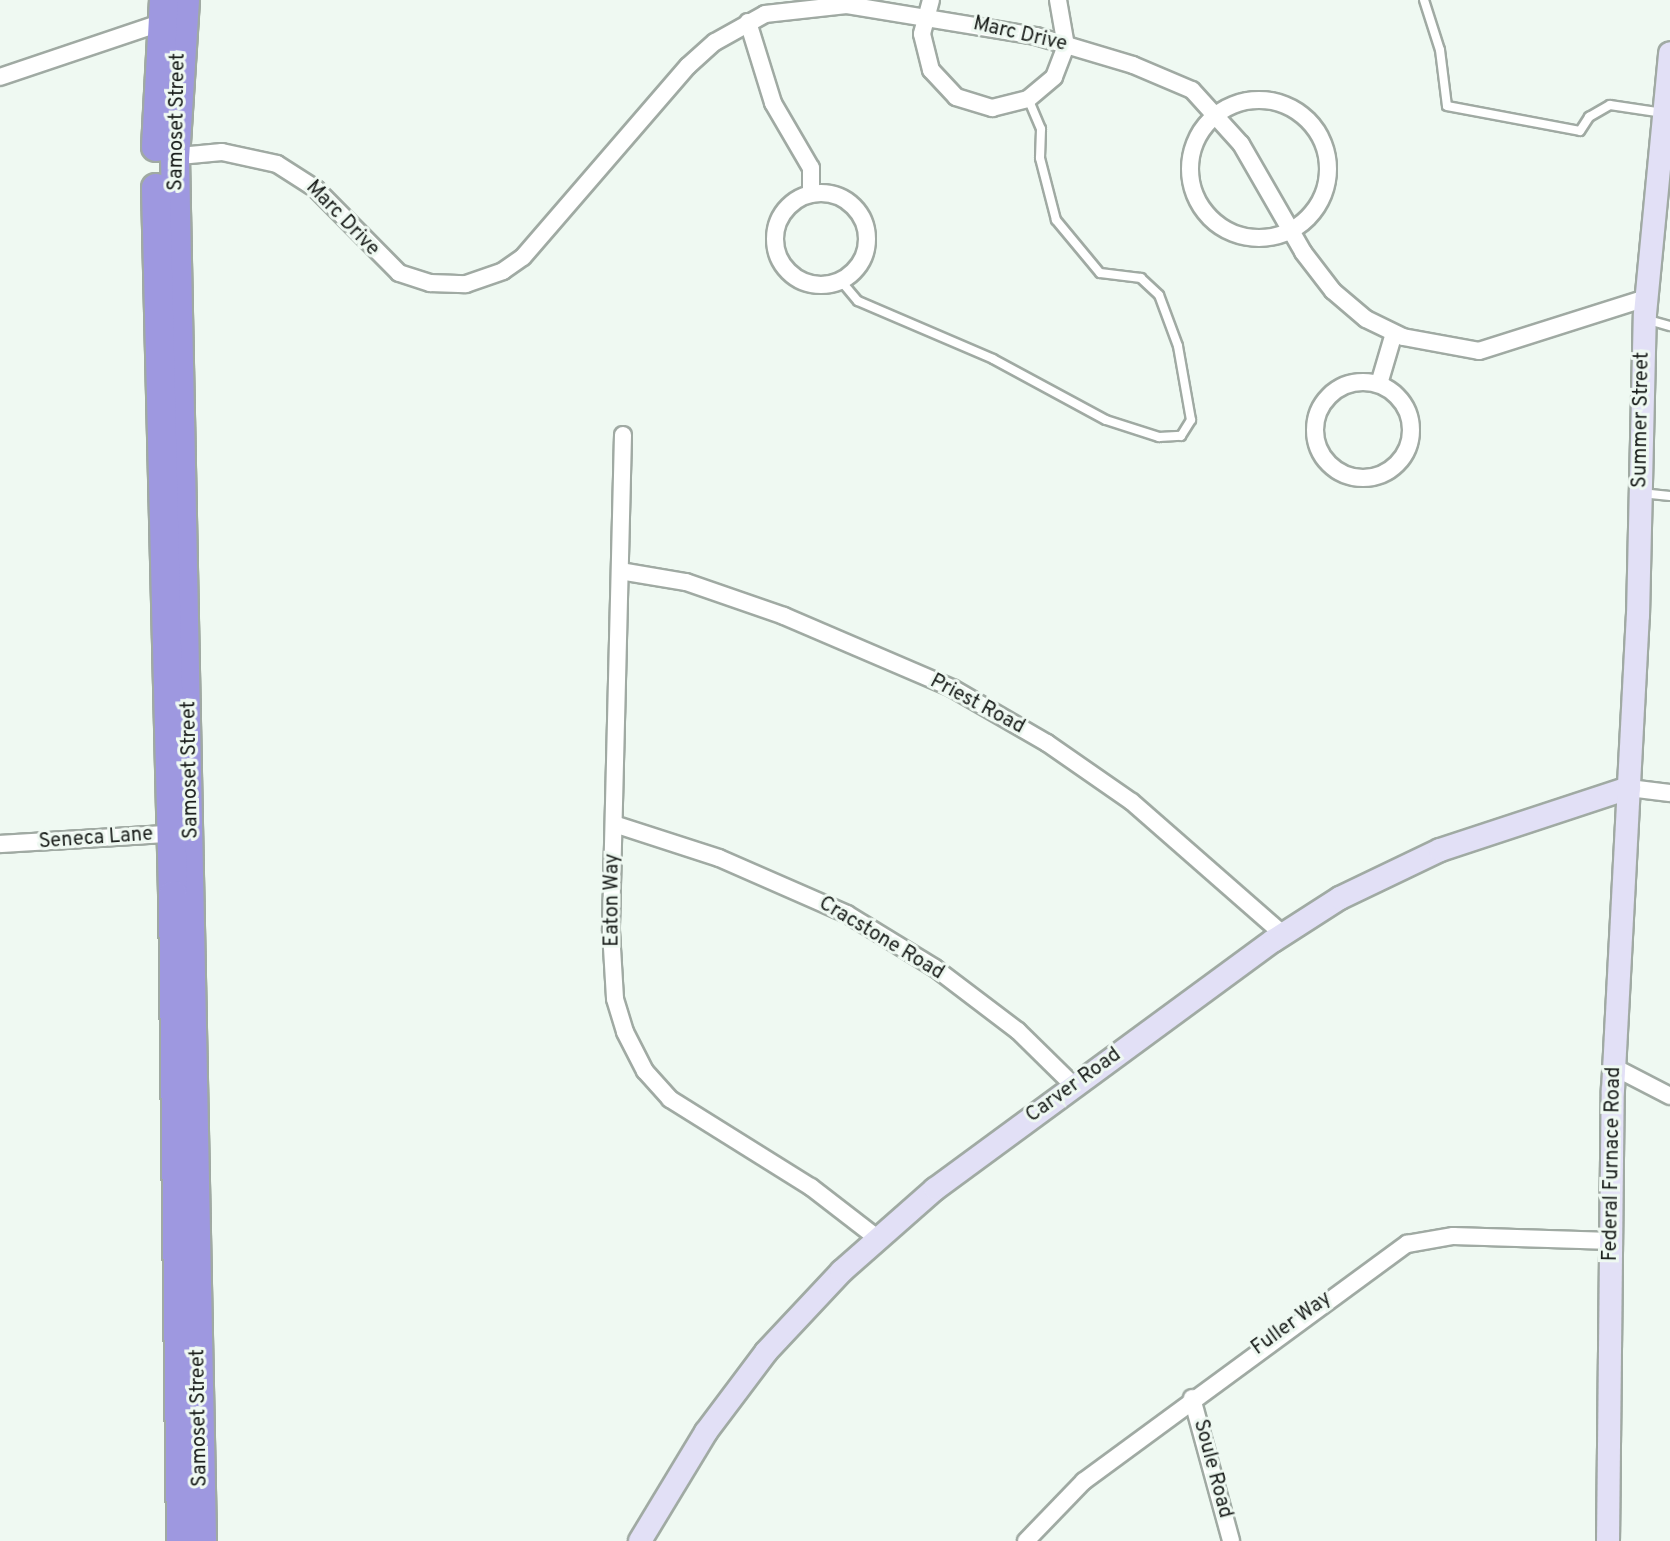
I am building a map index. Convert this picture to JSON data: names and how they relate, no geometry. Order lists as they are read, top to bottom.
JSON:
{
  "streets": {
    "highway": ["Samoset Street"],
    "main road": ["Summer Street", "Carver Road", "Federal Furnace Road"],
    "street": [
      "Marc Drive",
      "Priest Road",
      "Seneca Lane",
      "Eaton Way",
      "Cracstone Road",
      "Fuller Way",
      "Soule Road"
    ]
  },
  "crossings": [
    ["Marc Drive", "Samoset Street"],
    ["Marc Drive", "Summer Street"],
    ["Samoset Street", "Seneca Lane"],
    ["Summer Street", "Carver Road"],
    ["Summer Street", "Federal Furnace Road"],
    ["Priest Road", "Eaton Way"],
    ["Priest Road", "Carver Road"],
    ["Eaton Way", "Cracstone Road"],
    ["Eaton Way", "Carver Road"],
    ["Cracstone Road", "Carver Road"],
    ["Carver Road", "Federal Furnace Road"],
    ["Federal Furnace Road", "Fuller Way"],
    ["Fuller Way", "Soule Road"]
  ]
}
